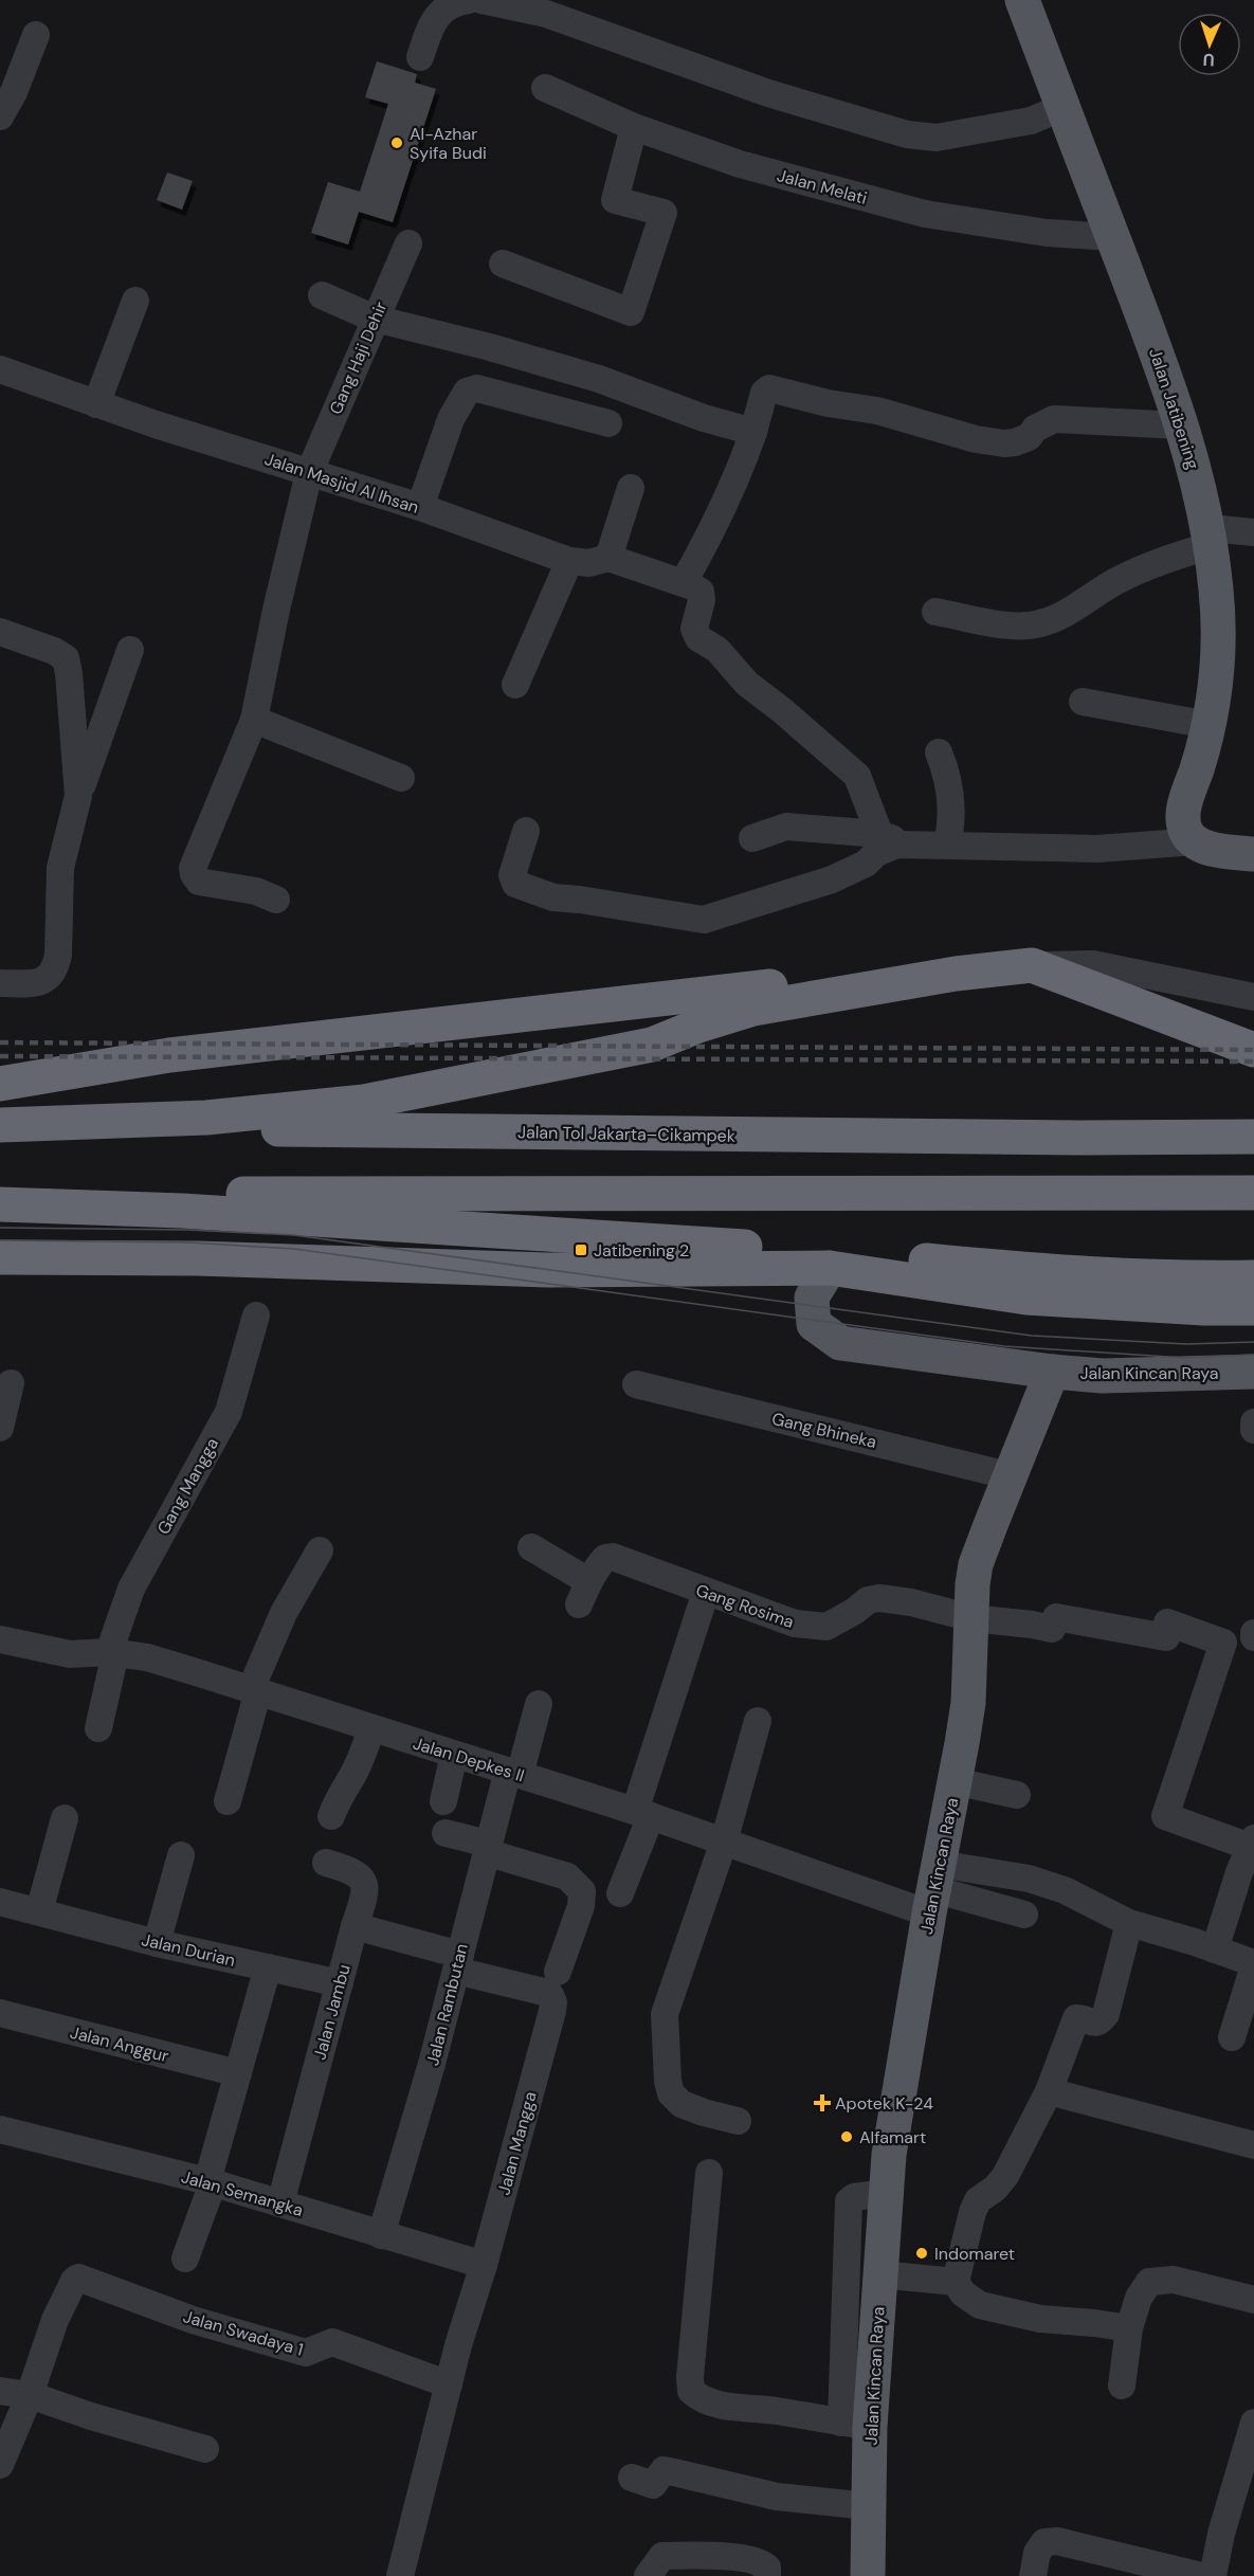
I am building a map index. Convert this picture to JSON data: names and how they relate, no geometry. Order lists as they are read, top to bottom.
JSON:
{
  "streets": {
    "highway": ["Jalan Tol Jakarta–Cikampek"],
    "main road": ["Jalan Jatibening", "Jalan Kincan Raya"],
    "street": [
      "Jalan Melati",
      "Gang Haji Dehir",
      "Jalan Masjid Al Ihsan",
      "Gang Bhineka",
      "Gang Mangga",
      "Gang Rosima",
      "Jalan Depkes II",
      "Jalan Durian",
      "Jalan Rambutan",
      "Jalan Jambu",
      "Jalan Anggur",
      "Jalan Mangga",
      "Jalan Semangka",
      "Jalan Swadaya 1"
    ]
  },
  "crossings": [
    ["Jalan Melati", "Jalan Jatibening"],
    ["Gang Haji Dehir", "Jalan Masjid Al Ihsan"],
    ["Jalan Kincan Raya", "Gang Bhineka"],
    ["Jalan Kincan Raya", "Gang Rosima"],
    ["Jalan Kincan Raya", "Jalan Depkes II"],
    ["Gang Mangga", "Jalan Depkes II"],
    ["Jalan Depkes II", "Jalan Rambutan"],
    ["Jalan Durian", "Jalan Jambu"],
    ["Jalan Rambutan", "Jalan Mangga"],
    ["Jalan Rambutan", "Jalan Semangka"],
    ["Jalan Jambu", "Jalan Semangka"],
    ["Jalan Mangga", "Jalan Semangka"],
    ["Jalan Mangga", "Jalan Swadaya 1"]
  ],
  "places": {
    "other": ["Al-Azhar Syifa Budi", "Alfamart", "Indomaret"],
    "transit": ["Jatibening 2"],
    "health": ["Apotek K-24"]
  },
  "north": "bottom"
}
